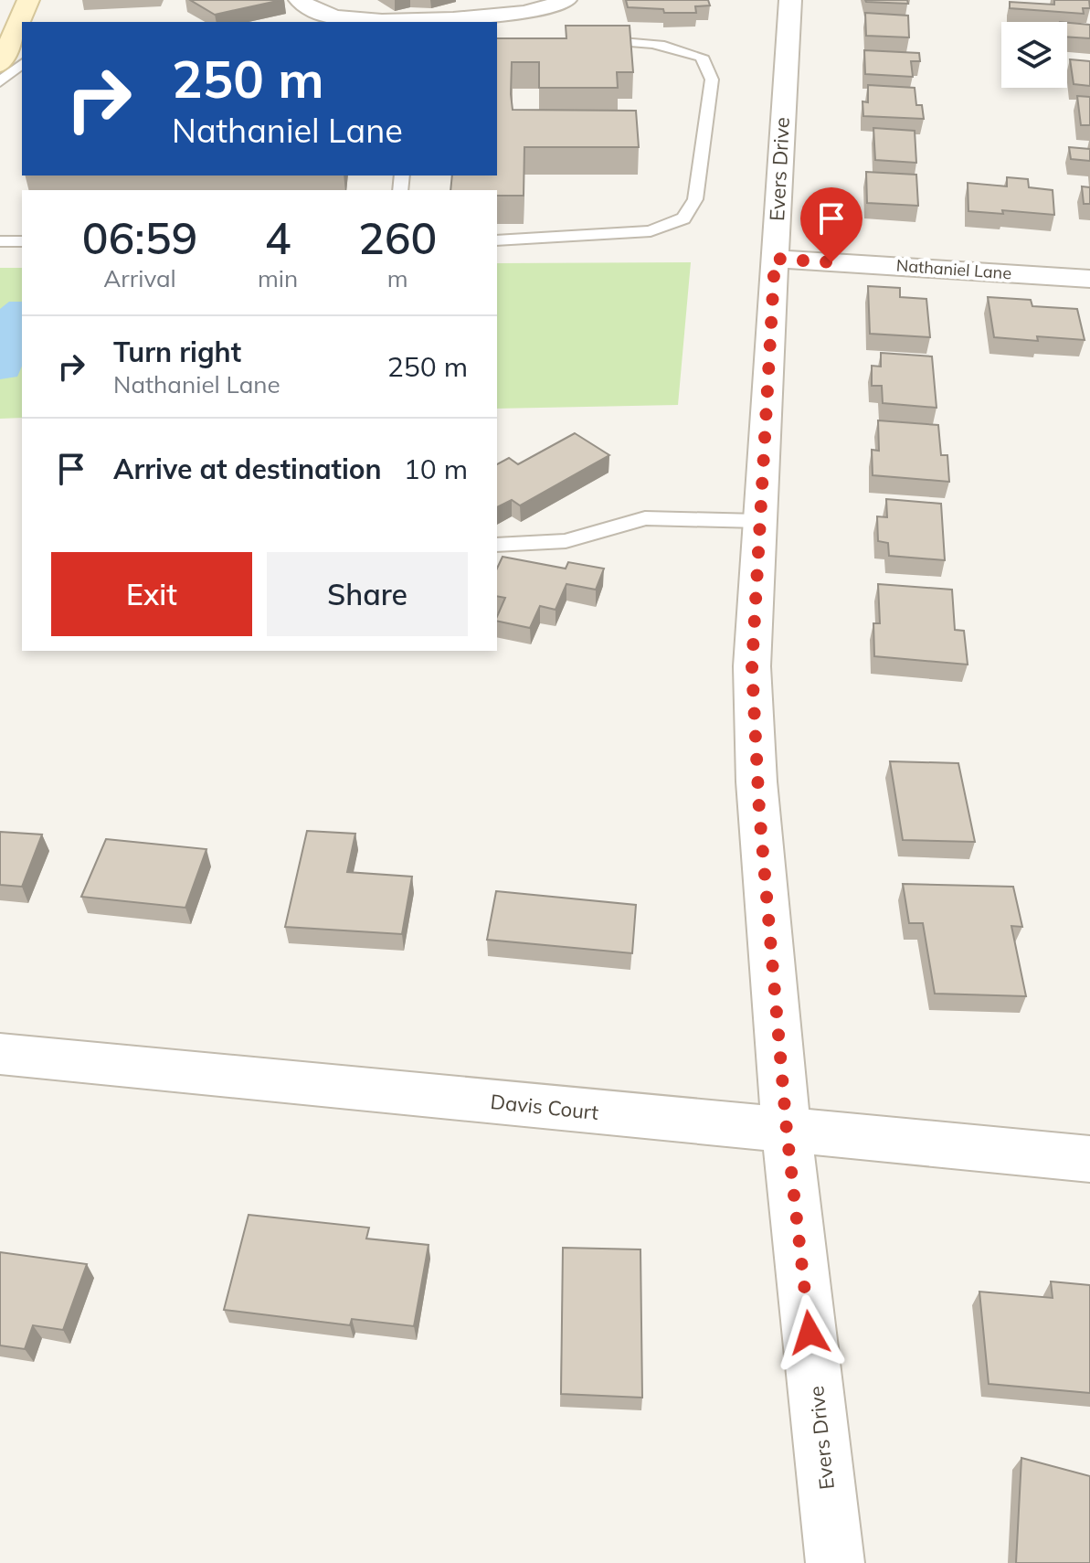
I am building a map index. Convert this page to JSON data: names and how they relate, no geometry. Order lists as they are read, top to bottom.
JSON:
{
  "streets": {
    "street": ["Evers Drive", "Nathaniel Lane", "Davis Court"]
  },
  "crossings": [
    ["Evers Drive", "Nathaniel Lane"],
    ["Evers Drive", "Davis Court"]
  ],
  "page": {
    "turn": ["250 m", "Nathaniel Lane"],
    "eta": [
      "06:59",
      "Arrival",
      "4",
      "min",
      "260",
      "m"
    ],
    "list": [
      {
        "name": "Turn right",
        "note": "Nathaniel Lane",
        "value": "250 m"
      },
      {
        "name": "Arrive at destination",
        "value": "10 m"
      }
    ],
    "buttons": ["Exit", "Share"]
  }
}
